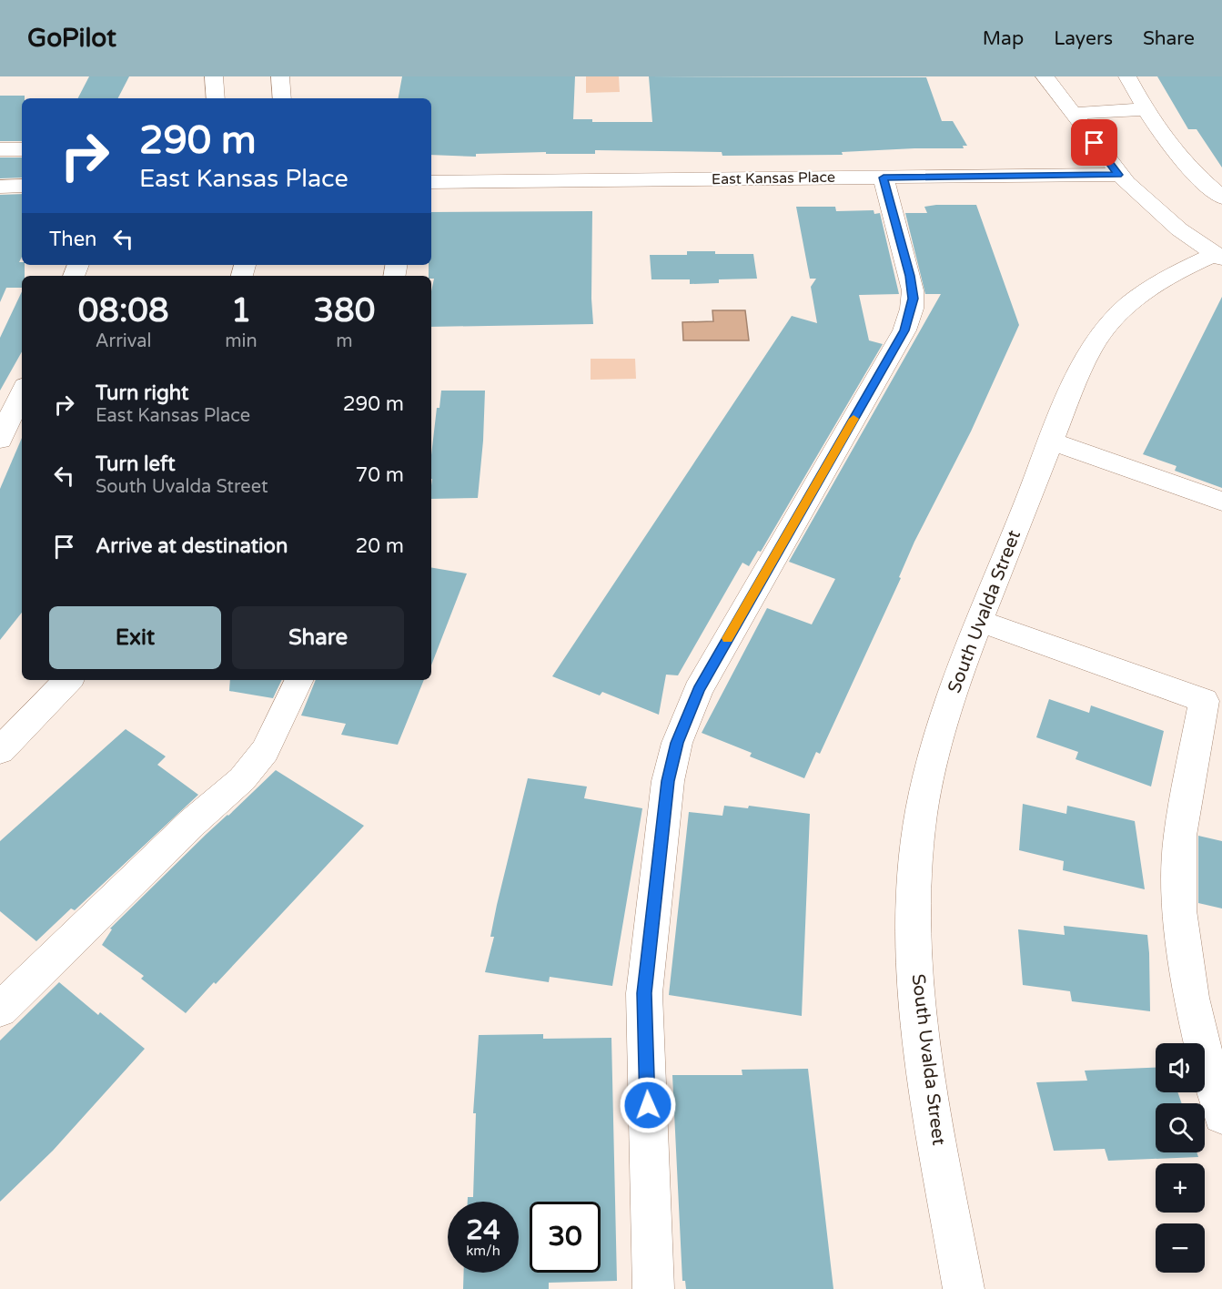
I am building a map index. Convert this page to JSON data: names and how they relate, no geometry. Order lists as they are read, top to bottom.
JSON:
{
  "streets": {
    "street": ["East Kansas Place", "South Uvalda Street"]
  },
  "crossings": [
    ["East Kansas Place", "South Uvalda Street"]
  ],
  "page": {
    "header": "GoPilot",
    "nav": ["Map", "Layers", "Share"],
    "turn": ["290 m", "East Kansas Place"],
    "then": "Then",
    "eta": [
      "08:08",
      "Arrival",
      "1",
      "min",
      "380",
      "m"
    ],
    "list": [
      {
        "name": "Turn right",
        "note": "East Kansas Place",
        "value": "290 m"
      },
      {
        "name": "Turn left",
        "note": "South Uvalda Street",
        "value": "70 m"
      },
      {
        "name": "Arrive at destination",
        "value": "20 m"
      }
    ],
    "buttons": ["Exit", "Share"],
    "map_buttons": ["+", "−"],
    "speed": "24 km/h",
    "limit": "30"
  }
}
